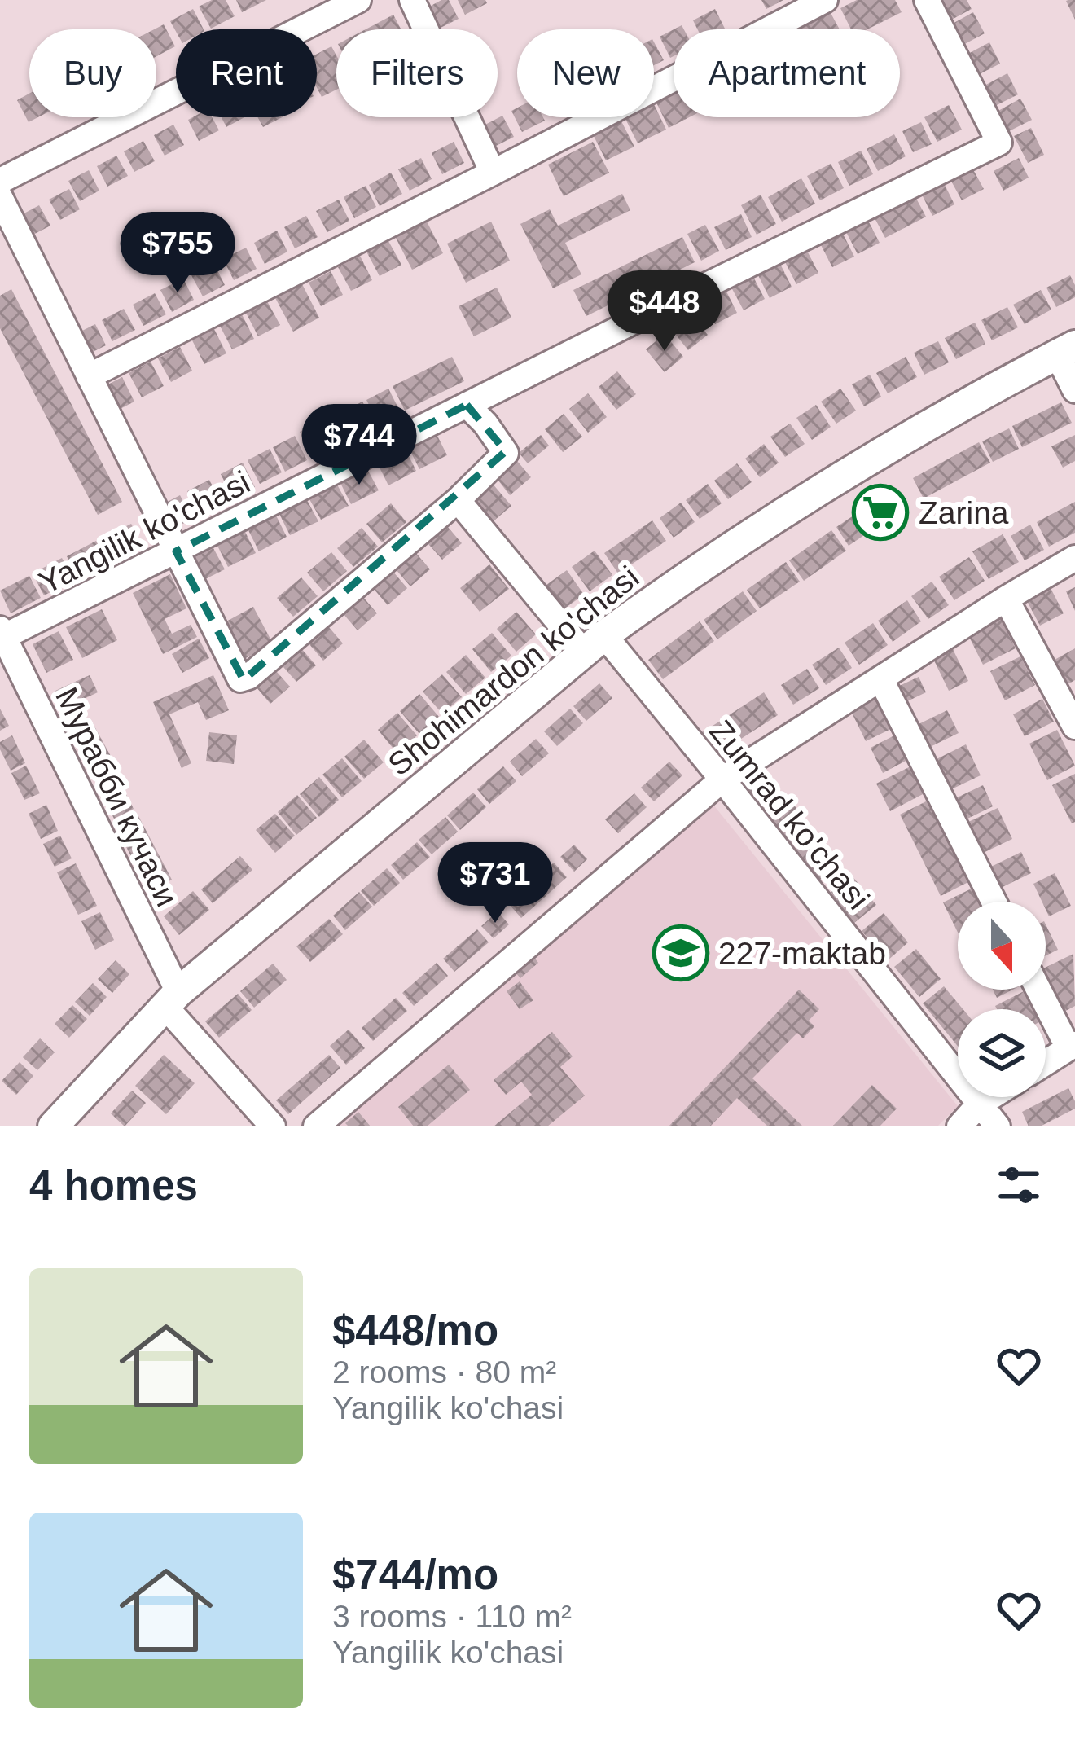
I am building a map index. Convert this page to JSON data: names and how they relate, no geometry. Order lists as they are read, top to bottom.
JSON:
{
  "streets": {
    "main road": ["Shohimardon ko'chasi"],
    "street": ["Yangilik ko'chasi", "Мурабби кучаси", "Zumrad ko'chasi"]
  },
  "crossings": [
    ["Yangilik ko'chasi", "Мурабби кучаси"],
    ["Shohimardon ko'chasi", "Мурабби кучаси"],
    ["Shohimardon ko'chasi", "Zumrad ko'chasi"]
  ],
  "places": {
    "supermarket": ["Zarina"],
    "school or university": ["227-maktab"]
  },
  "north": "bottom",
  "page": {
    "chip": [
      "Buy",
      "Rent",
      "Filters",
      "New",
      "Apartment"
    ],
    "price": [
      "$755",
      "$448",
      "$744",
      "$731"
    ],
    "heading": "4 homes",
    "list": [
      {
        "name": "$448/mo",
        "note": "2 rooms · 80 m² · Yangilik ko'chasi"
      },
      {
        "name": "$744/mo",
        "note": "3 rooms · 110 m² · Yangilik ko'chasi"
      }
    ]
  }
}
